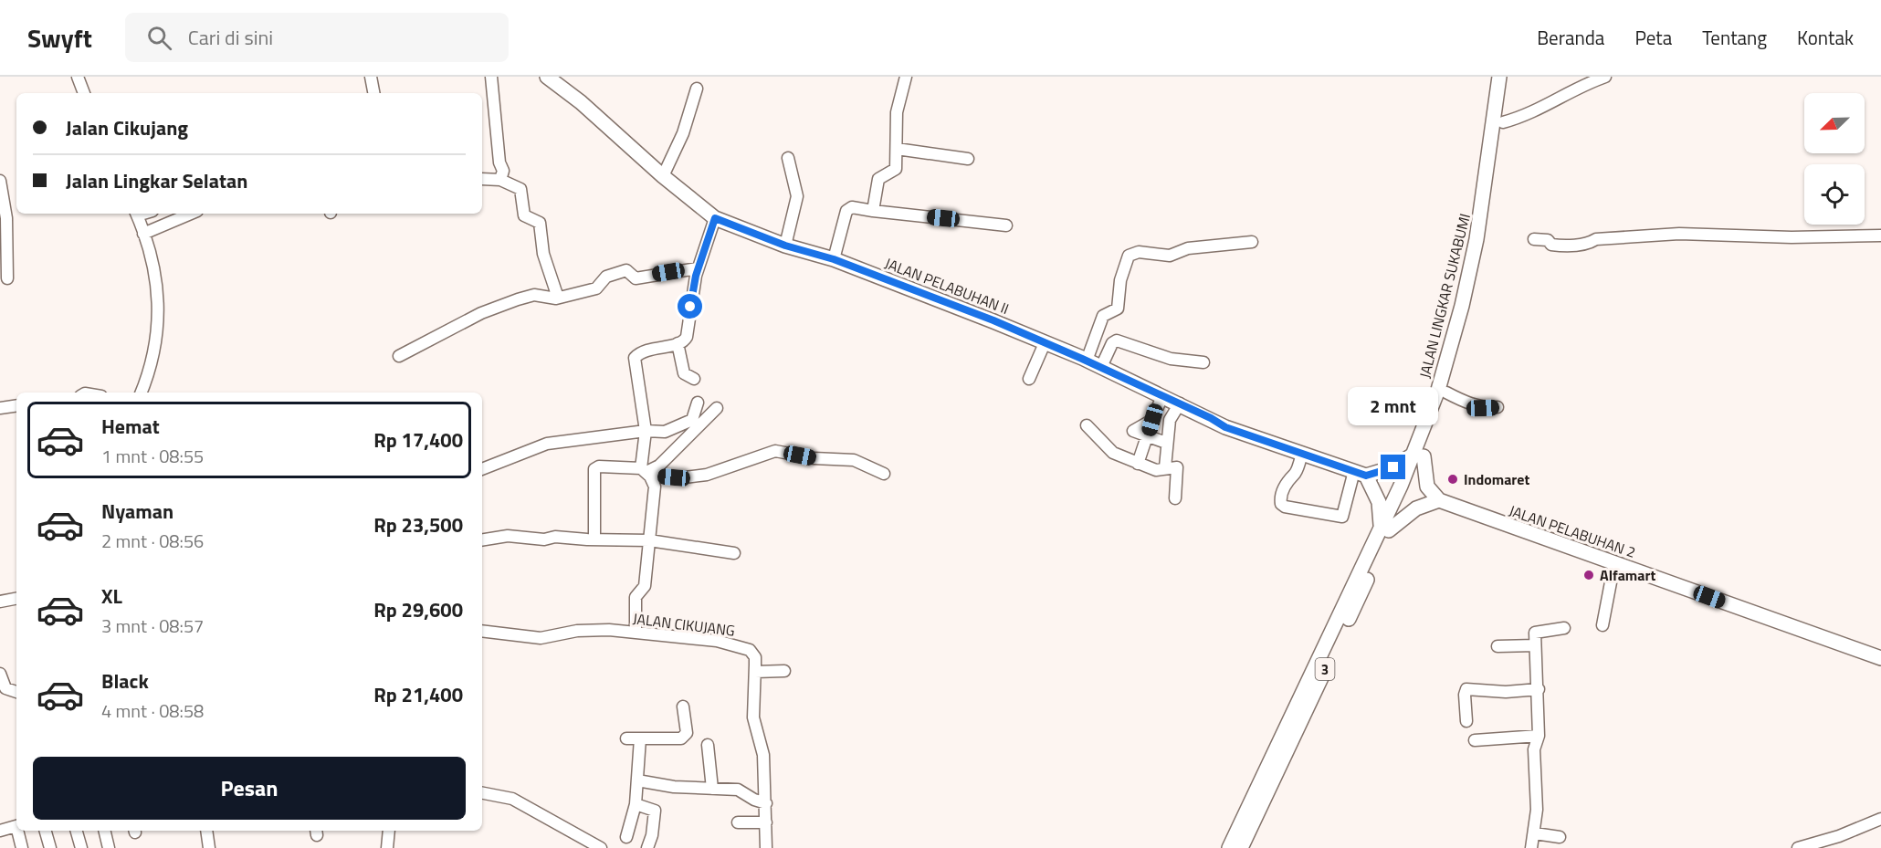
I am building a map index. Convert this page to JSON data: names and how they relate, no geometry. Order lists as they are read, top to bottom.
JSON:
{
  "streets": {
    "main road": [
      "JALAN PELABUHAN II",
      "JALAN LINGKAR SUKABUMI",
      "JALAN PELABUHAN 2",
      "3"
    ],
    "street": ["JALAN CIKUJANG"]
  },
  "crossings": [
    ["JALAN LINGKAR SUKABUMI", "3"]
  ],
  "places": ["Indomaret", "Alfamart"],
  "north": "bottom left",
  "page": {
    "header": "Swyft",
    "search": "Cari di sini",
    "nav": [
      "Beranda",
      "Peta",
      "Tentang",
      "Kontak"
    ],
    "banner": ["Jalan Cikujang", "Jalan Lingkar Selatan"],
    "bubble": "2 mnt",
    "list": [
      {
        "name": "Hemat",
        "note": "1 mnt · 08:55",
        "value": "Rp 17,400"
      },
      {
        "name": "Nyaman",
        "note": "2 mnt · 08:56",
        "value": "Rp 23,500"
      },
      {
        "name": "XL",
        "note": "3 mnt · 08:57",
        "value": "Rp 29,600"
      },
      {
        "name": "Black",
        "note": "4 mnt · 08:58",
        "value": "Rp 21,400"
      }
    ],
    "buttons": "Pesan"
  }
}
